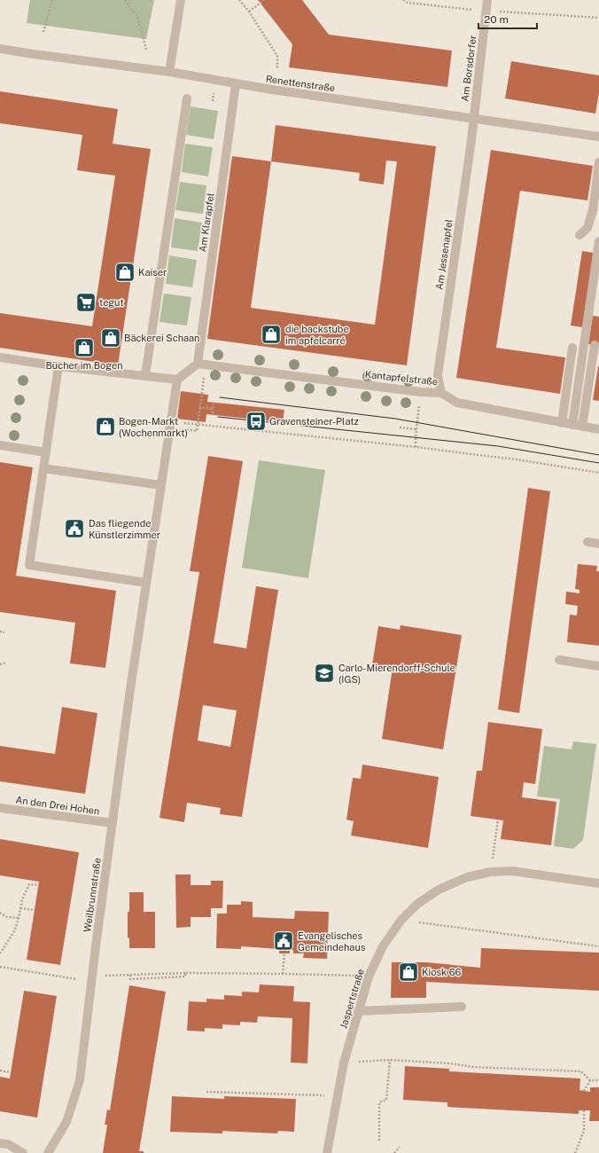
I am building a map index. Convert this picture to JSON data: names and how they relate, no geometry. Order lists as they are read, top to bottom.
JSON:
{
  "streets": {
    "street": [
      "Am Borsdorfer",
      "Renettenstraße",
      "Am Klarapfel",
      "Am Jessenapfel",
      "Kantapfelstraße",
      "An den Drei Hohen",
      "Weilbrunnstraße",
      "Jaspertstraße"
    ]
  },
  "crossings": [
    ["Am Borsdorfer", "Renettenstraße"],
    ["Am Borsdorfer", "Am Jessenapfel"],
    ["Renettenstraße", "Am Klarapfel"],
    ["Renettenstraße", "Am Jessenapfel"],
    ["Am Klarapfel", "Kantapfelstraße"],
    ["Am Jessenapfel", "Kantapfelstraße"],
    ["An den Drei Hohen", "Weilbrunnstraße"]
  ],
  "places": {
    "shop": [
      "Kaiser",
      "die backstube im apfelcarré",
      "Bäckerei Schaan",
      "Bücher im Bogen",
      "Bogen-Markt (Wochenmarkt)",
      "Kiosk 66"
    ],
    "supermarket": ["tegut"],
    "bus stop": ["Gravensteiner-Platz"],
    "public building": ["Das fliegende Künstlerzimmer", "Evangelisches Gemeindehaus"],
    "school or university": ["Carlo-Mierendorff-Schule (IGS)"]
  },
  "scale_bar": "20 m"
}
